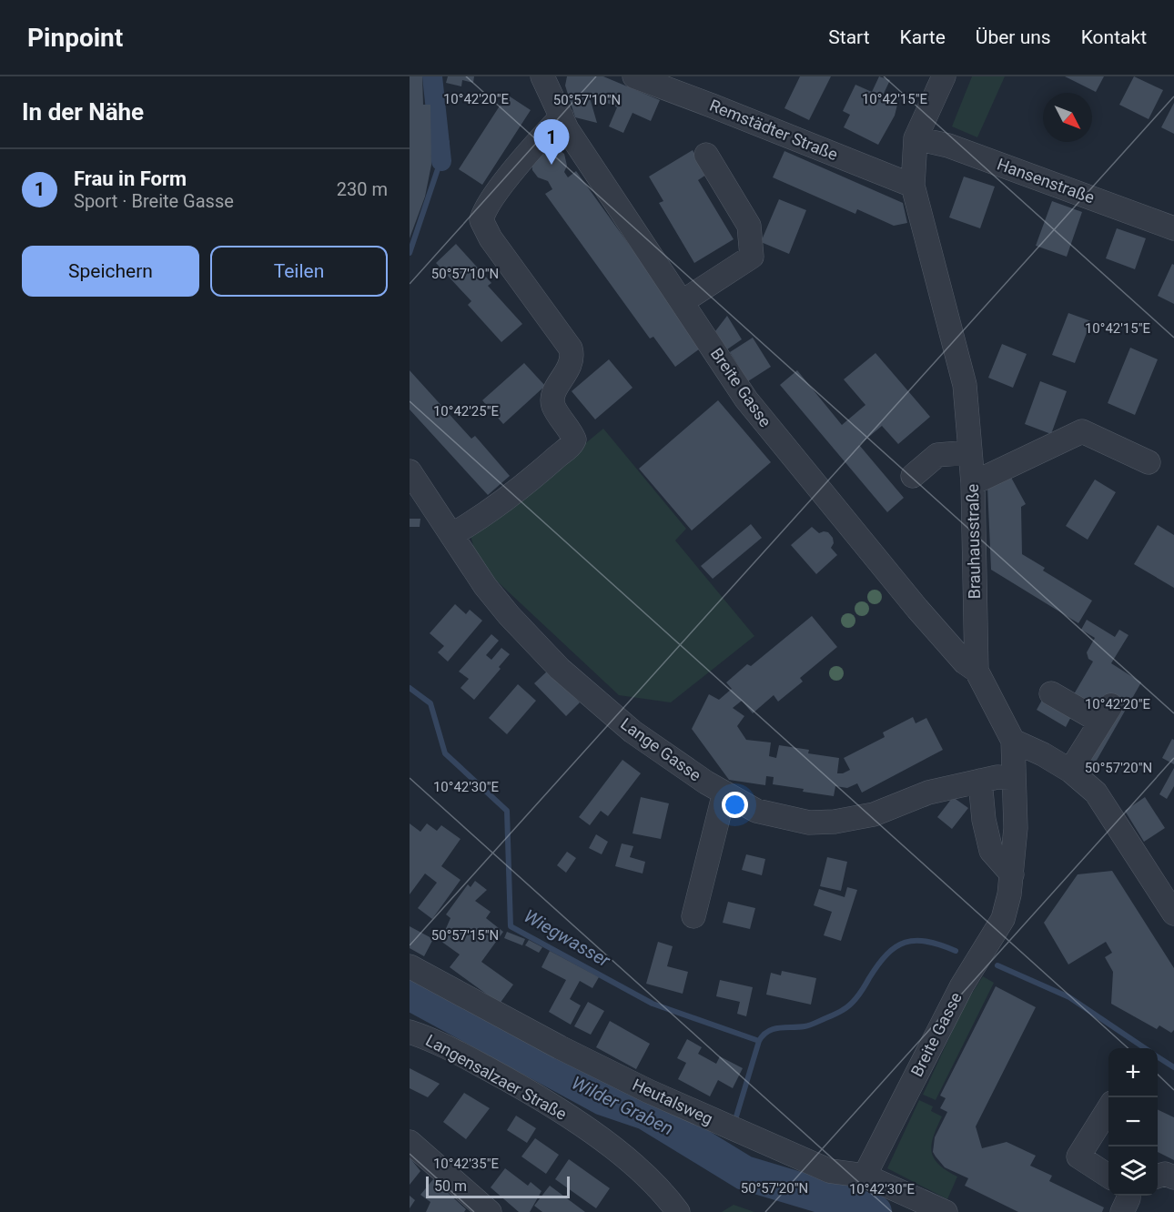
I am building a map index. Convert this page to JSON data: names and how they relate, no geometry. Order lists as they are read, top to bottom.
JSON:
{
  "streets": {
    "street": [
      "Remstädter Straße",
      "Hansenstraße",
      "Breite Gasse",
      "Brauhausstraße",
      "Lange Gasse",
      "Langensalzaer Straße",
      "Heutalsweg"
    ]
  },
  "crossings": [
    ["Remstädter Straße", "Brauhausstraße"],
    ["Hansenstraße", "Brauhausstraße"],
    ["Breite Gasse", "Brauhausstraße"],
    ["Breite Gasse", "Heutalsweg"],
    ["Brauhausstraße", "Lange Gasse"]
  ],
  "water": ["Wiegwasser", "Wilder Graben"],
  "scale_bar": "50 m",
  "north": "bottom right",
  "page": {
    "header": "Pinpoint",
    "nav": [
      "Start",
      "Karte",
      "Über uns",
      "Kontakt"
    ],
    "heading": "In der Nähe",
    "pins": "1",
    "list": [
      {
        "mark": "1",
        "name": "Frau in Form",
        "note": "Sport · Breite Gasse",
        "value": "230 m"
      }
    ],
    "buttons": ["Speichern", "Teilen"],
    "map_buttons": ["+", "−"],
    "scale": "50 m"
  },
  "coordinates": [
    "10°42'20\"E",
    "10°42'15\"E",
    "50°57'10\"N",
    "10°42'25\"E",
    "50°57'20\"N",
    "10°42'30\"E",
    "50°57'15\"N",
    "10°42'35\"E"
  ]
}
